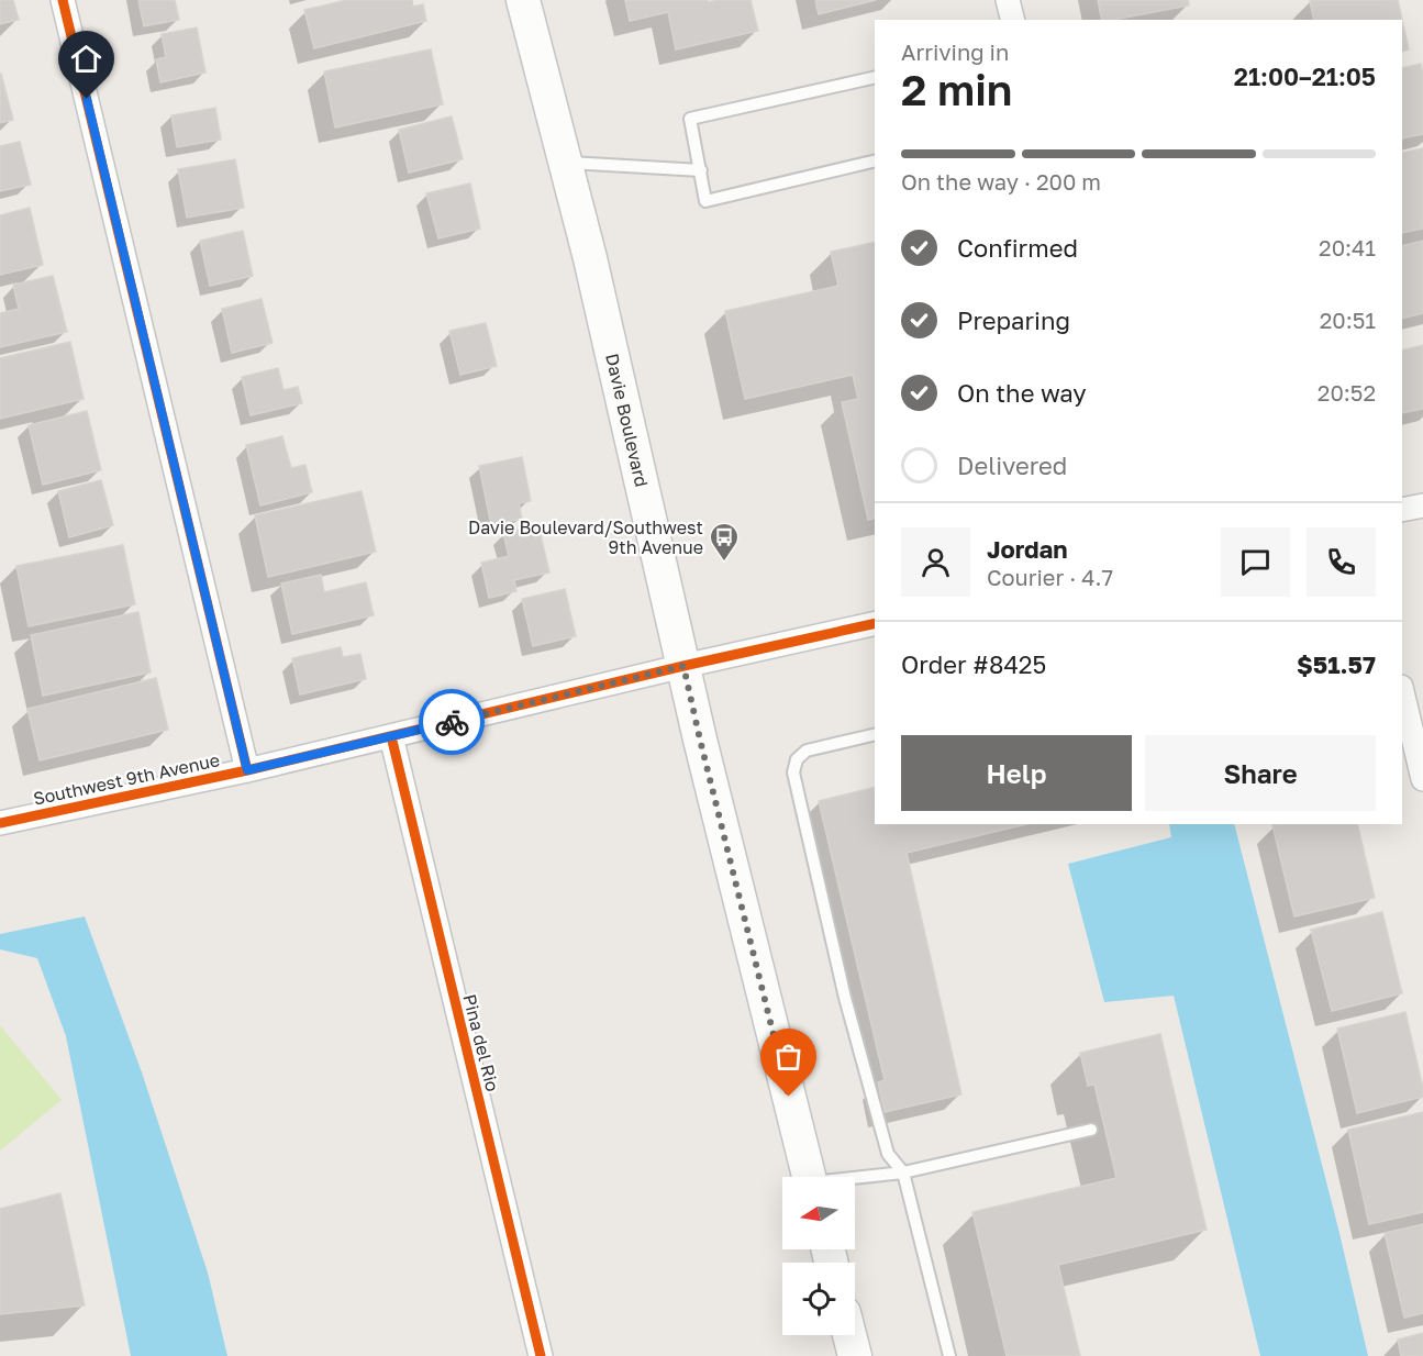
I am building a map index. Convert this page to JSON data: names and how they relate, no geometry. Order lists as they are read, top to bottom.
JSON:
{
  "streets": {
    "main road": ["Davie Boulevard"],
    "street": ["Southwest 9th Avenue", "Pina del Rio"]
  },
  "crossings": [
    ["Davie Boulevard", "Southwest 9th Avenue"],
    ["Southwest 9th Avenue", "Pina del Rio"]
  ],
  "places": {
    "bus stop": ["Davie Boulevard/Southwest 9th Avenue"]
  },
  "north": "left",
  "page": {
    "heading": ["2 min", "Arriving in", "21:00–21:05"],
    "panel": [
      "Jordan",
      "Courier · 4.7",
      "Order #8425",
      "$51.57"
    ],
    "bar": "On the way · 200 m",
    "list": [
      ["Confirmed", "20:41"],
      ["Preparing", "20:51"],
      ["On the way", "20:52"],
      "Delivered"
    ],
    "buttons": ["Help", "Share"]
  }
}
